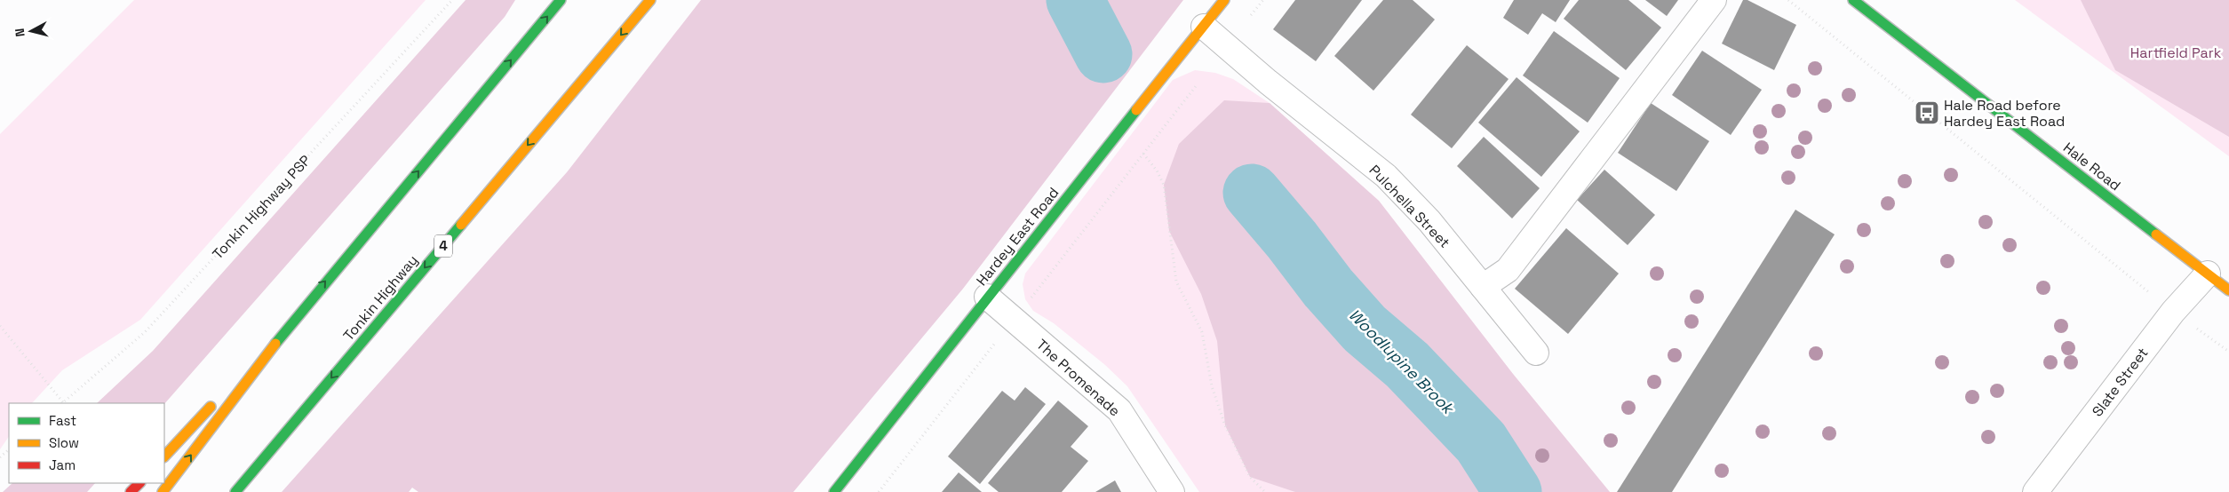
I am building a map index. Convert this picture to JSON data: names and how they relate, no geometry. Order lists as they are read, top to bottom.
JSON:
{
  "streets": {
    "main road": [
      "Hale Road",
      "Hardey East Road",
      "4",
      "Tonkin Highway"
    ],
    "street": ["Pulchella Street", "The Promenade", "Slate Street"],
    "path": ["Tonkin Highway PSP"]
  },
  "crossings": [
    ["Hale Road", "Slate Street"],
    ["Pulchella Street", "Hardey East Road"],
    ["Hardey East Road", "The Promenade"]
  ],
  "water": ["Woodlupine Brook"],
  "parks": ["Hartfield Park"],
  "places": {
    "bus stop": ["Hale Road before Hardey East Road"]
  },
  "legend": ["Fast", "Slow", "Jam"],
  "north": "left"
}
